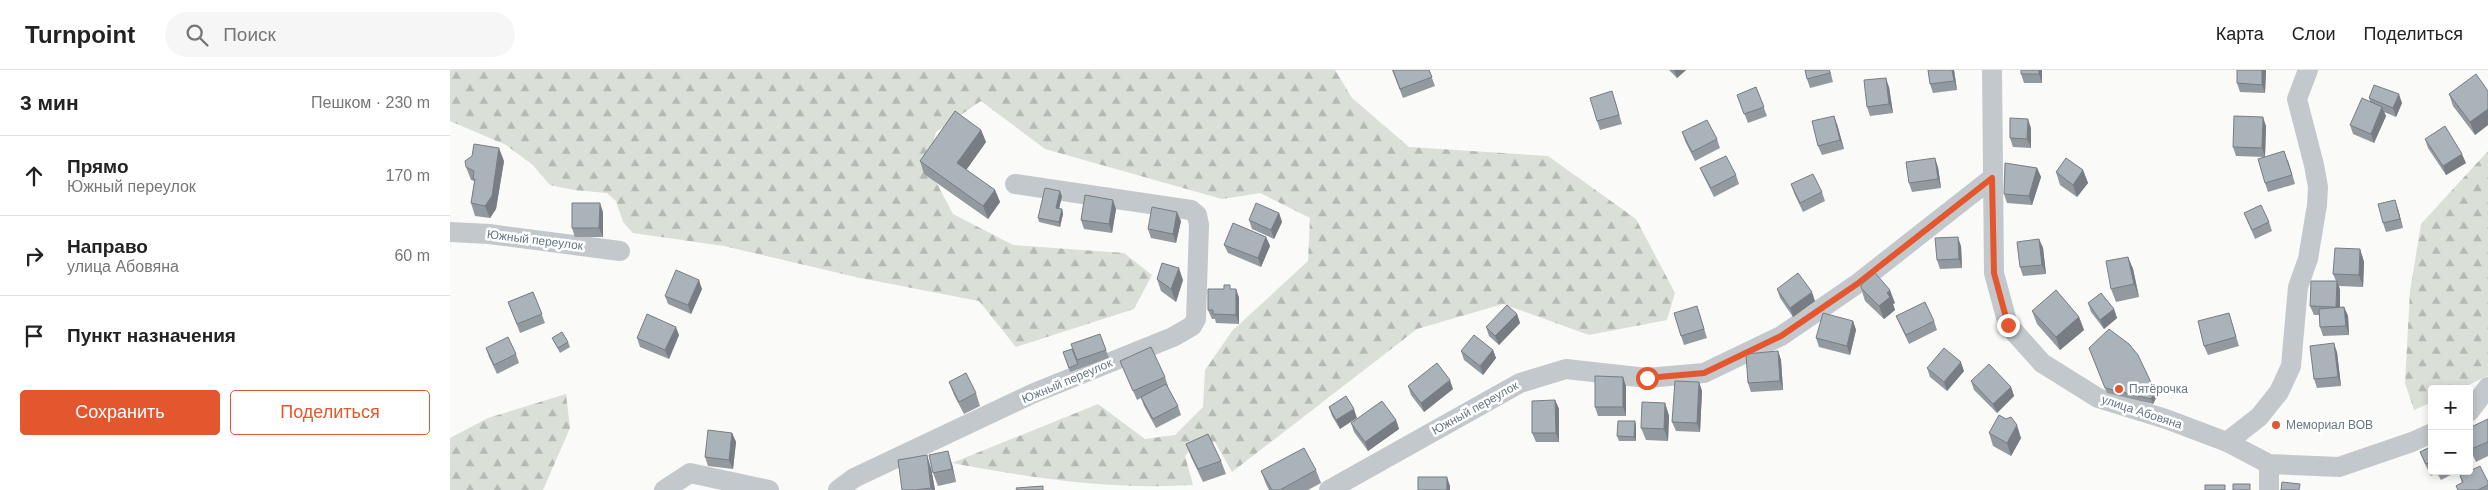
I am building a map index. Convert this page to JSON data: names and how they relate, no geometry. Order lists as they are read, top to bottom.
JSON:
{
  "streets": {
    "street": ["Южный переулок", "улица Абовяна"]
  },
  "crossings": [
    ["Южный переулок", "улица Абовяна"]
  ],
  "places": ["Пятёрочка", "Мемориал ВОВ"],
  "page": {
    "header": "Turnpoint",
    "search": "Поиск",
    "nav": ["Карта", "Слои", "Поделиться"],
    "heading": ["3 мин", "Пешком · 230 m"],
    "list": [
      ["Прямо", "Южный переулок", "170 m"],
      ["Направо", "улица Абовяна", "60 m"],
      "Пункт назначения"
    ],
    "buttons": ["Сохранить", "Поделиться"],
    "map_buttons": ["+", "−"]
  }
}
